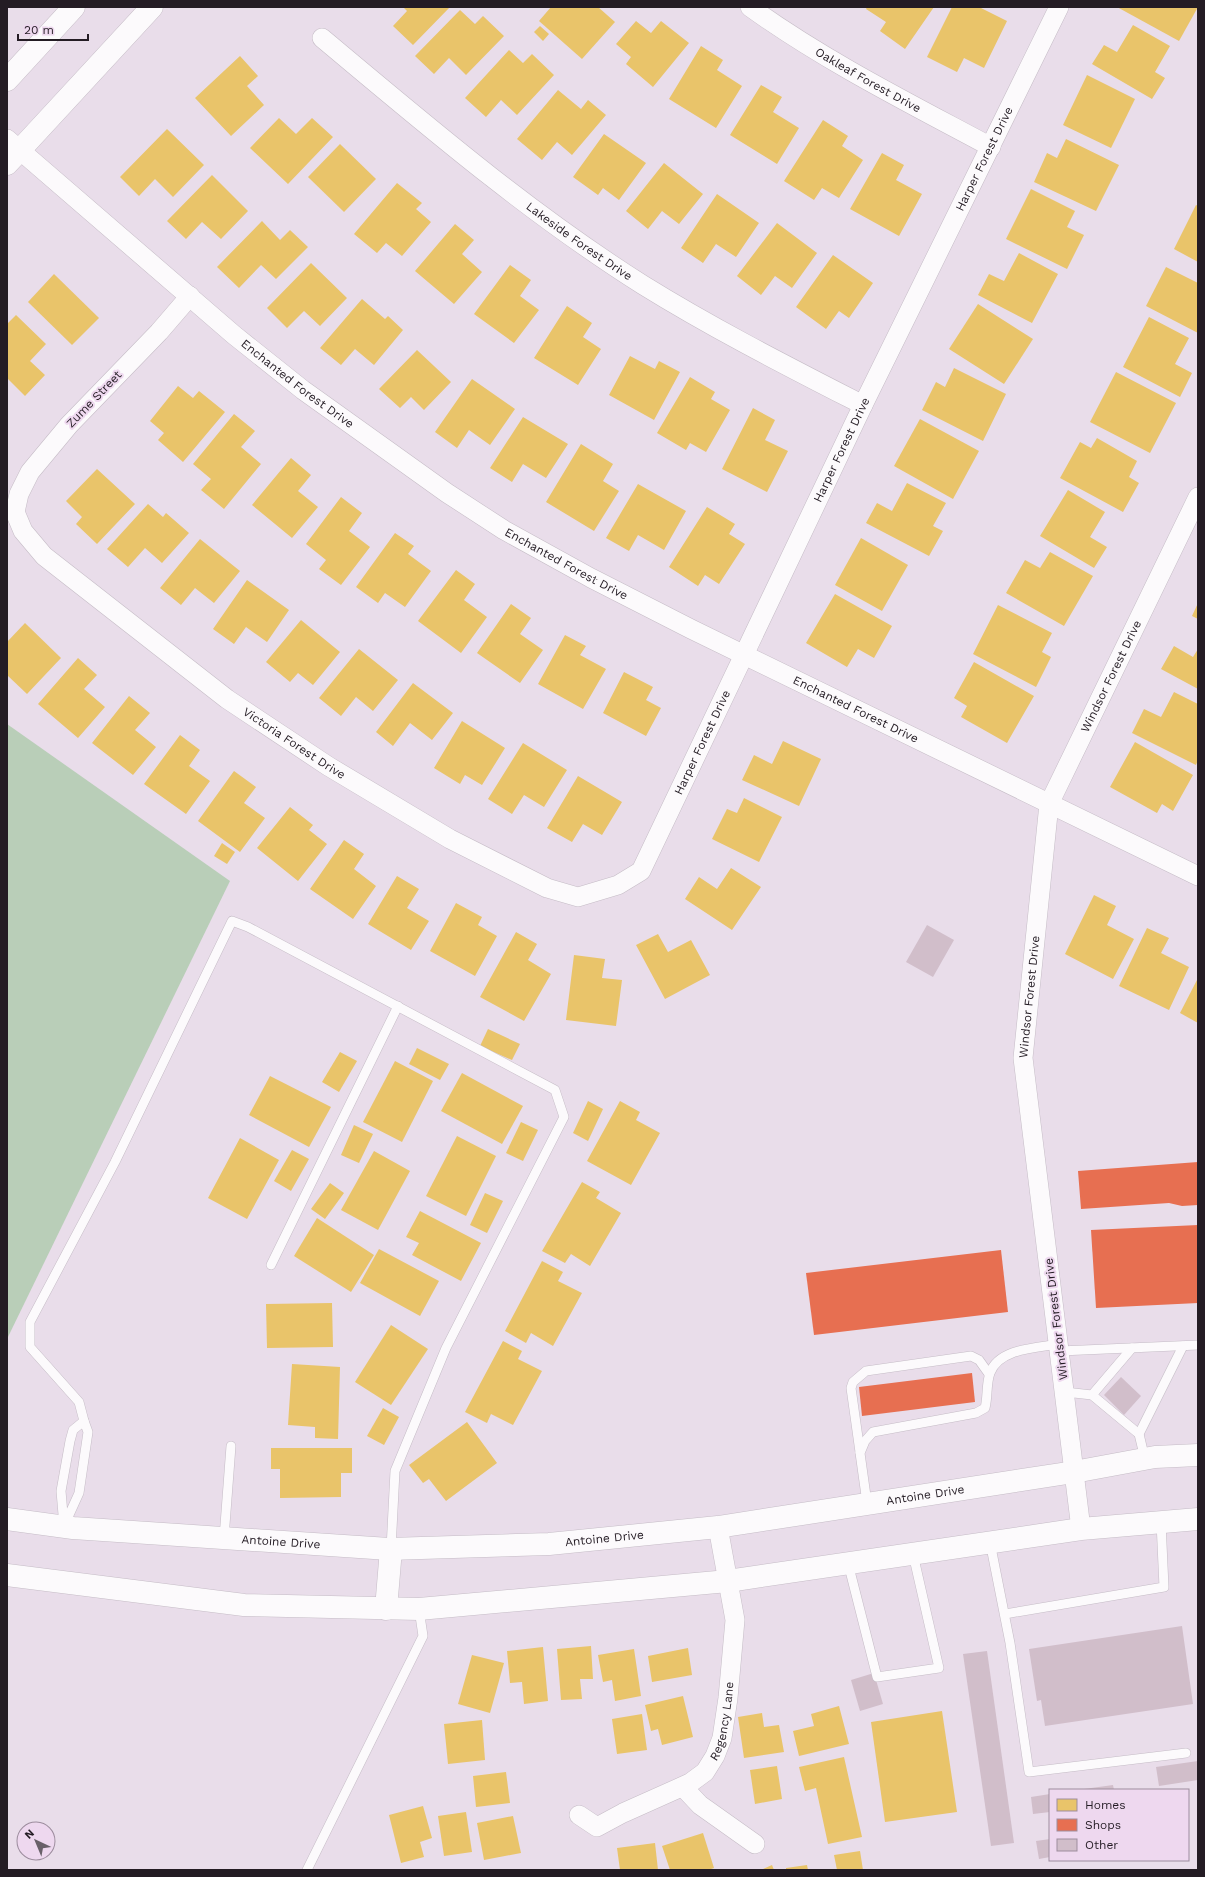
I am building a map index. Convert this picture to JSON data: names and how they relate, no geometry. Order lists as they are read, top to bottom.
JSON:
{
  "streets": {
    "main road": ["Antoine Drive"],
    "street": [
      "Oakleaf Forest Drive",
      "Harper Forest Drive",
      "Lakeside Forest Drive",
      "Enchanted Forest Drive",
      "Zume Street",
      "Windsor Forest Drive",
      "Victoria Forest Drive",
      "Regency Lane"
    ]
  },
  "crossings": [
    ["Oakleaf Forest Drive", "Harper Forest Drive"],
    ["Harper Forest Drive", "Lakeside Forest Drive"],
    ["Harper Forest Drive", "Enchanted Forest Drive"],
    ["Harper Forest Drive", "Victoria Forest Drive"],
    ["Enchanted Forest Drive", "Zume Street"],
    ["Enchanted Forest Drive", "Windsor Forest Drive"],
    ["Zume Street", "Victoria Forest Drive"],
    ["Windsor Forest Drive", "Antoine Drive"],
    ["Antoine Drive", "Regency Lane"]
  ],
  "legend": ["Homes", "Shops", "Other"],
  "scale_bar": "20 m",
  "north": "top left"
}
